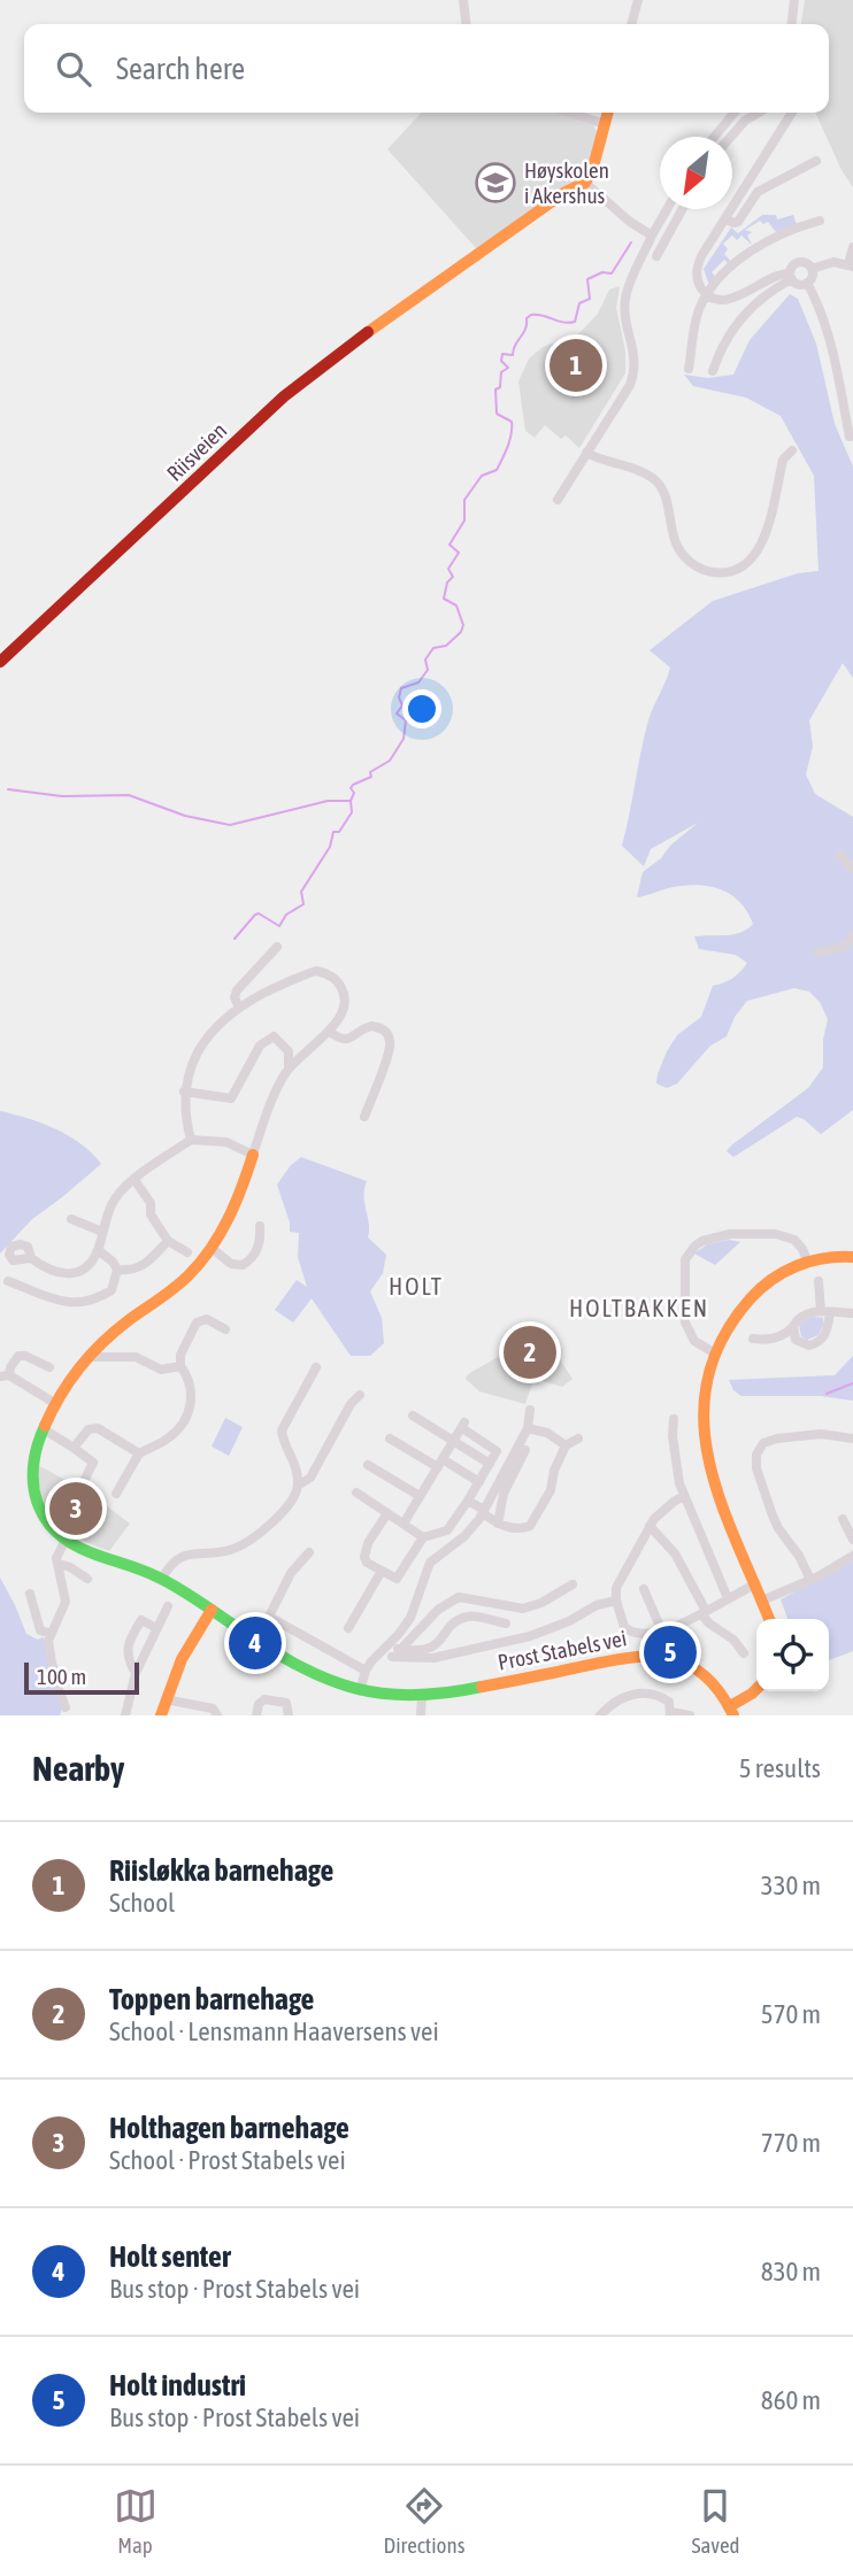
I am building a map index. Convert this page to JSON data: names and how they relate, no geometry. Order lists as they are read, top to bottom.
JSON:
{
  "streets": {
    "street": ["Riisveien", "Prost Stabels vei"]
  },
  "districts": ["HOLT", "HOLTBAKKEN"],
  "places": {
    "school or university": ["Høyskolen i Akershus"]
  },
  "scale_bar": "100 m",
  "north": "bottom left",
  "page": {
    "search": "Search here",
    "pins": [
      "1",
      "2",
      "3",
      "4",
      "5"
    ],
    "scale": "100 m",
    "heading": ["Nearby", "5 results"],
    "list": [
      {
        "mark": "1",
        "name": "Riisløkka barnehage",
        "note": "School",
        "value": "330 m"
      },
      {
        "mark": "2",
        "name": "Toppen barnehage",
        "note": "School · Lensmann Haaversens vei",
        "value": "570 m"
      },
      {
        "mark": "3",
        "name": "Holthagen barnehage",
        "note": "School · Prost Stabels vei",
        "value": "770 m"
      },
      {
        "mark": "4",
        "name": "Holt senter",
        "note": "Bus stop · Prost Stabels vei",
        "value": "830 m"
      },
      {
        "mark": "5",
        "name": "Holt industri",
        "note": "Bus stop · Prost Stabels vei",
        "value": "860 m"
      }
    ],
    "nav": ["Map", "Directions", "Saved"]
  }
}
